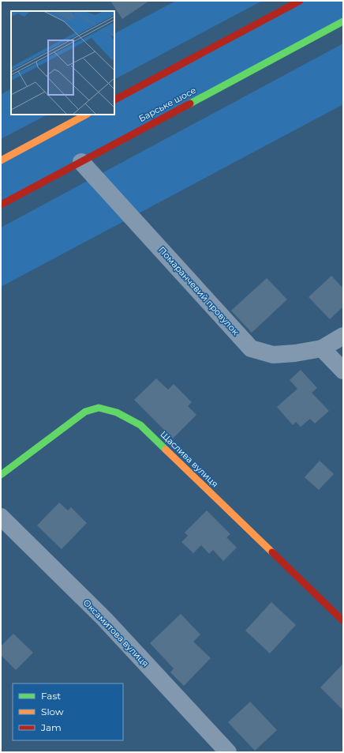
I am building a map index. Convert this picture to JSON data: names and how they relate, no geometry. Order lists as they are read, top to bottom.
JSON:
{
  "streets": {
    "main road": ["Барське шосе", "Щаслива вулиця"],
    "street": ["Помаранчевий провулок", "Оксамитова вулиця"]
  },
  "crossings": [
    ["Барське шосе", "Помаранчевий провулок"]
  ],
  "legend": ["Fast", "Slow", "Jam"]
}
